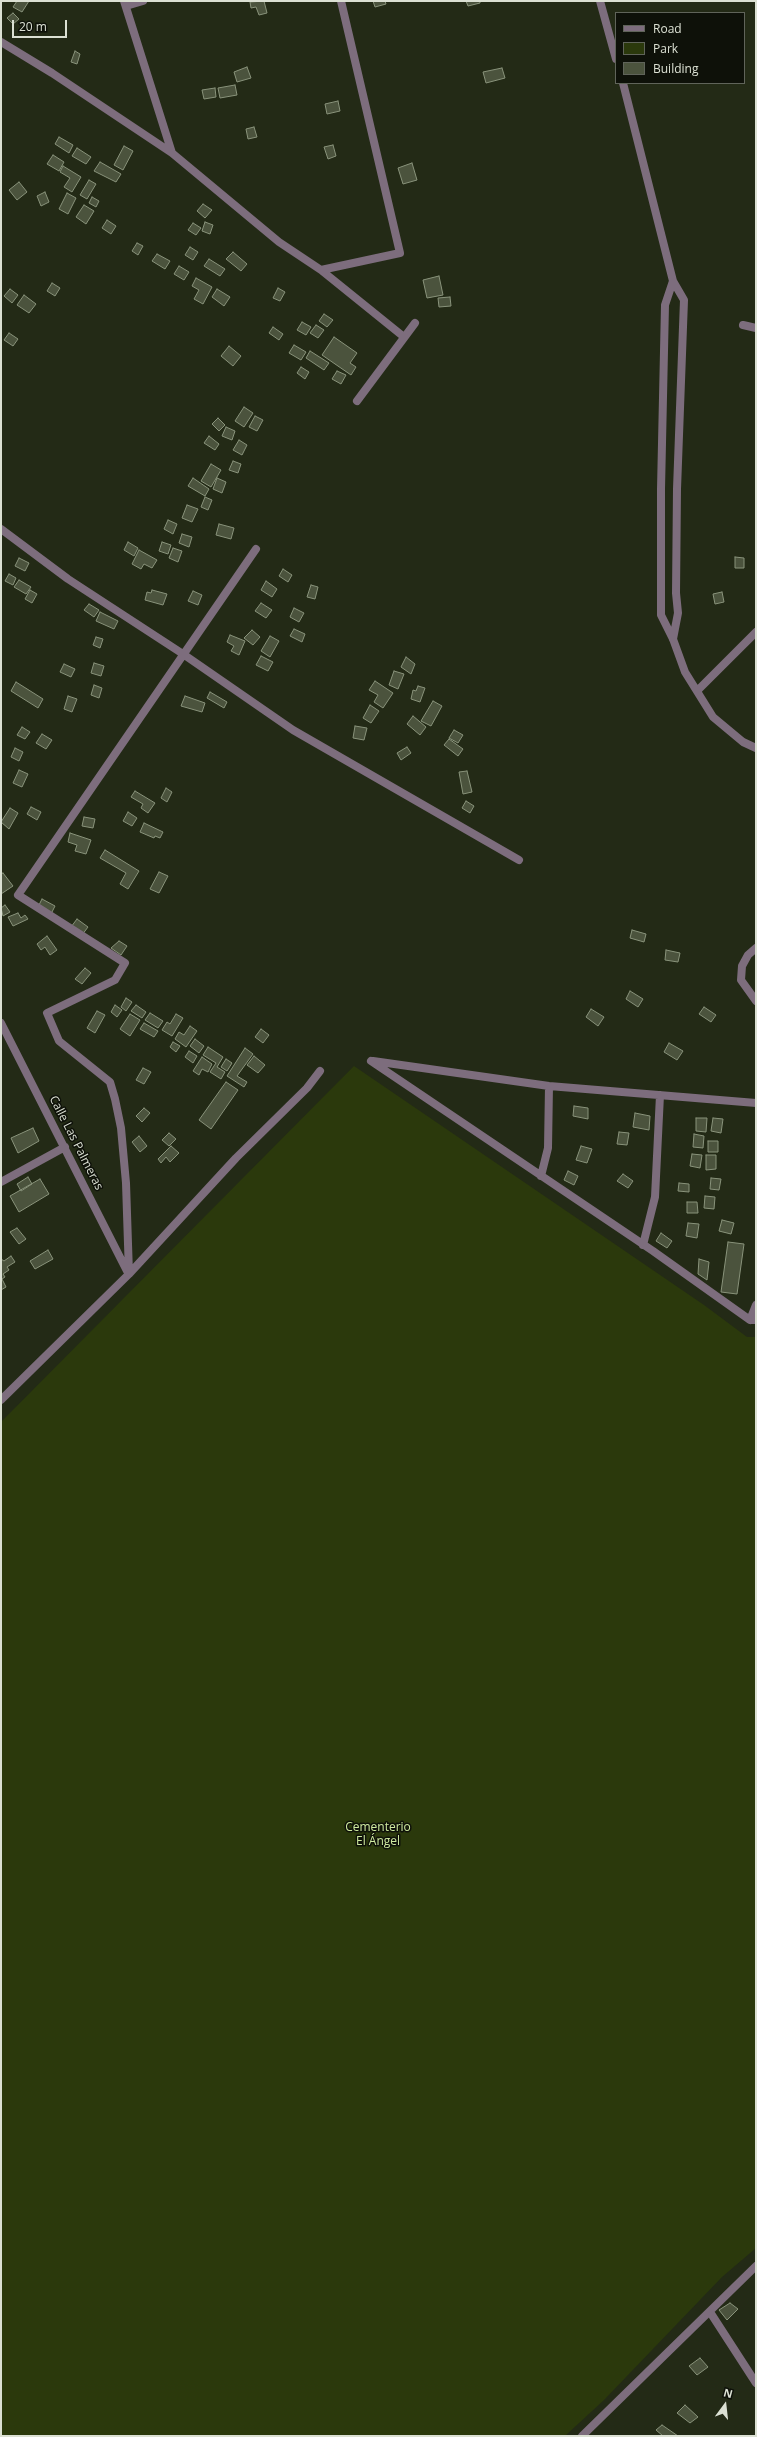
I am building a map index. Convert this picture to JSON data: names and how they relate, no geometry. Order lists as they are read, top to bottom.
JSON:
{
  "streets": {
    "street": ["Calle Las Palmeras"]
  },
  "parks": ["Cementerio El Ángel"],
  "legend": ["Road", "Park", "Building"],
  "scale_bar": "20 m",
  "north": "top"
}
